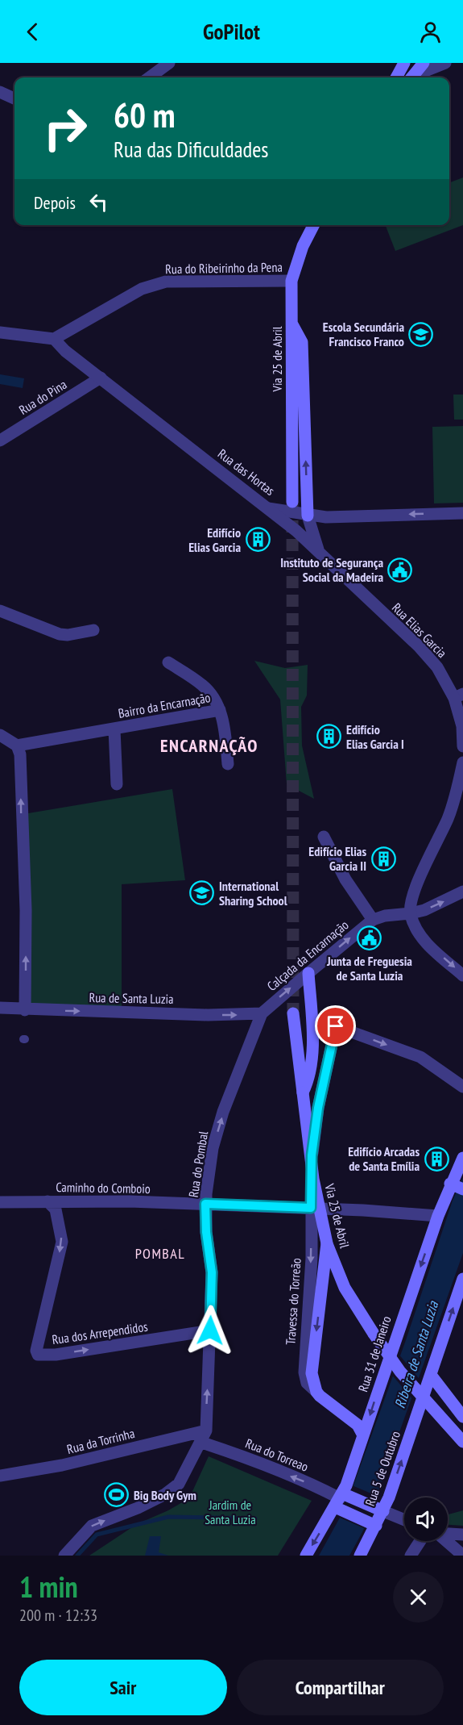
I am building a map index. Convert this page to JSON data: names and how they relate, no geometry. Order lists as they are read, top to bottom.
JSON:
{
  "streets": {
    "main road": ["Via 25 de Abril", "Rua 31 de Janeiro", "Rua 5 de Outubro"],
    "street": [
      "Rua do Ribeirinho da Pena",
      "Rua do Pina",
      "Rua das Hortas",
      "Rua Elias Garcia",
      "Bairro da Encarnação",
      "Calçada da Encarnação",
      "Rua de Santa Luzia",
      "Rua do Pombal",
      "Caminho do Comboio",
      "Travessa do Torreão",
      "Rua dos Arrependidos",
      "Rua da Torrinha",
      "Rua do Torreao"
    ]
  },
  "crossings": [
    ["Rua do Ribeirinho da Pena", "Via 25 de Abril"],
    ["Rua do Ribeirinho da Pena", "Rua das Hortas"],
    ["Rua do Pina", "Rua das Hortas"],
    ["Rua das Hortas", "Rua Elias Garcia"],
    ["Calçada da Encarnação", "Rua de Santa Luzia"],
    ["Calçada da Encarnação", "Rua do Pombal"],
    ["Rua de Santa Luzia", "Rua do Pombal"],
    ["Rua do Pombal", "Caminho do Comboio"],
    ["Rua do Pombal", "Rua dos Arrependidos"],
    ["Rua do Pombal", "Rua da Torrinha"],
    ["Rua do Pombal", "Rua do Torreao"],
    ["Caminho do Comboio", "Travessa do Torreão"],
    ["Caminho do Comboio", "Rua dos Arrependidos"],
    ["Caminho do Comboio", "Rua 31 de Janeiro"],
    ["Rua 31 de Janeiro", "Rua do Torreao"]
  ],
  "one_way": [
    "Calçada da Encarnação",
    "Rua de Santa Luzia",
    "Rua do Pombal",
    "Rua do Torreao",
    "Rua 5 de Outubro"
  ],
  "districts": ["ENCARNAÇÃO", "POMBAL"],
  "water": ["Ribeira de Santa Luzia"],
  "parks": ["Jardim de Santa Luzia"],
  "places": {
    "school or university": ["Escola Secundária Francisco Franco", "International Sharing School"],
    "building": [
      "Edifício Elias Garcia",
      "Edifício Elias Garcia I",
      "Edifício Elias Garcia II",
      "Edifício Arcadas de Santa Emília"
    ],
    "public building": ["Instituto de Segurança Social da Madeira", "Junta de Freguesia de Santa Luzia"],
    "sports": ["Big Body Gym"]
  },
  "page": {
    "header": "GoPilot",
    "turn": ["60 m", "Rua das Dificuldades"],
    "then": "Depois",
    "heading": ["1 min", "200 m · 12:33"],
    "buttons": ["Sair", "Compartilhar"]
  }
}
